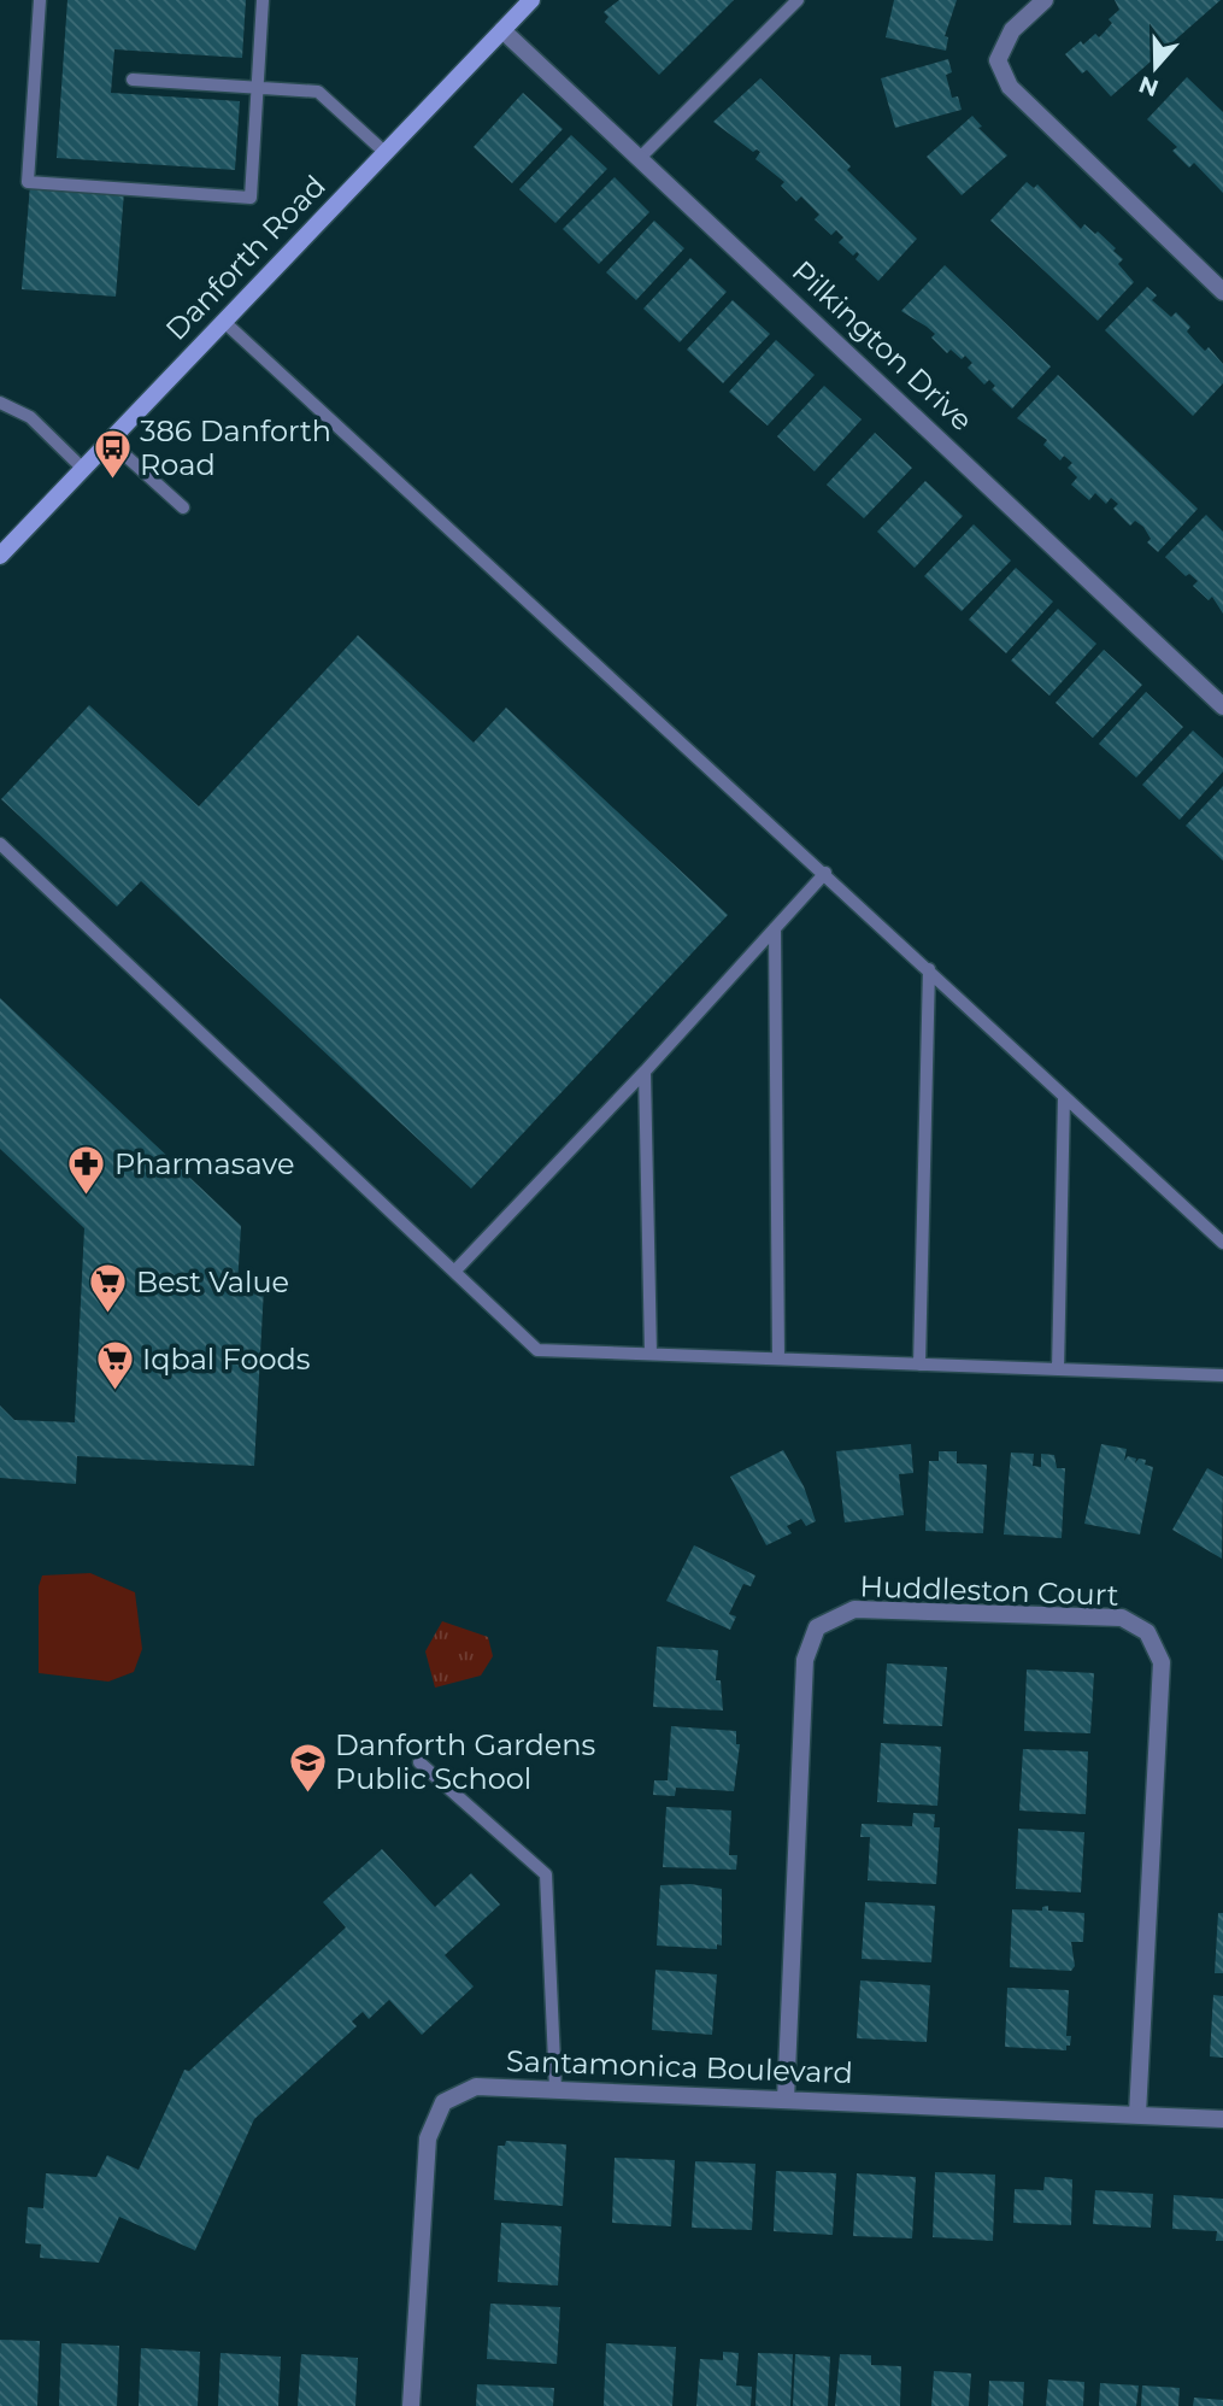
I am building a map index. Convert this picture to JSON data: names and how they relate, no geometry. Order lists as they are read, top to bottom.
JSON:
{
  "streets": {
    "main road": ["Danforth Road"],
    "street": ["Pilkington Drive", "Huddleston Court", "Santamonica Boulevard"]
  },
  "crossings": [
    ["Danforth Road", "Pilkington Drive"],
    ["Huddleston Court", "Santamonica Boulevard"]
  ],
  "places": {
    "bus stop": ["386 Danforth Road"],
    "pharmacy": ["Pharmasave"],
    "supermarket": ["Best Value", "Iqbal Foods"],
    "school or university": ["Danforth Gardens Public School"]
  },
  "north": "bottom"
}
